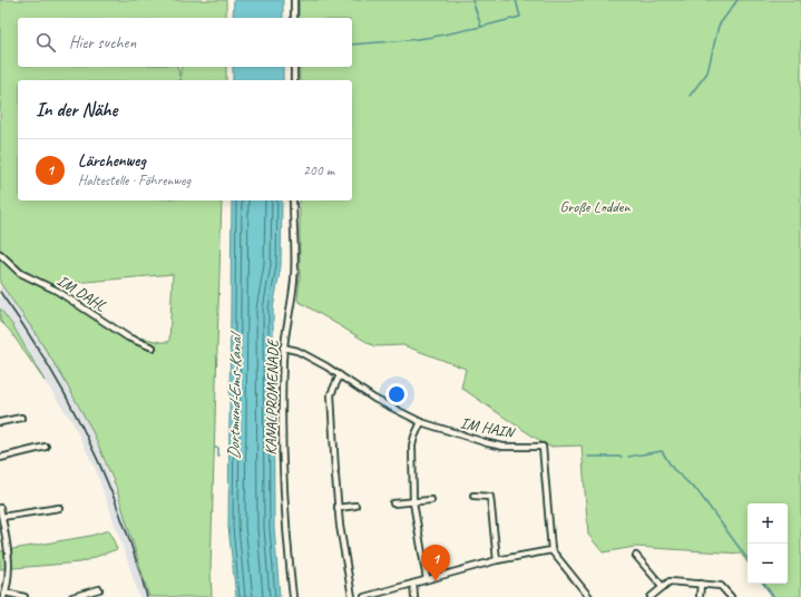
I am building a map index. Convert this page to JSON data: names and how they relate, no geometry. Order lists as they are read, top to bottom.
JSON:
{
  "streets": {
    "street": ["IM DAHL", "KANALPROMENADE", "IM HAIN"]
  },
  "crossings": [
    ["KANALPROMENADE", "IM HAIN"]
  ],
  "water": ["Dortmund-Ems-Kanal"],
  "parks": ["Große Lodden"],
  "page": {
    "search": "Hier suchen",
    "heading": "In der Nähe",
    "list": [
      {
        "mark": "1",
        "name": "Lärchenweg",
        "note": "Haltestelle · Föhrenweg",
        "value": "200 m"
      }
    ],
    "map_buttons": ["+", "−"],
    "pins": "1"
  }
}
